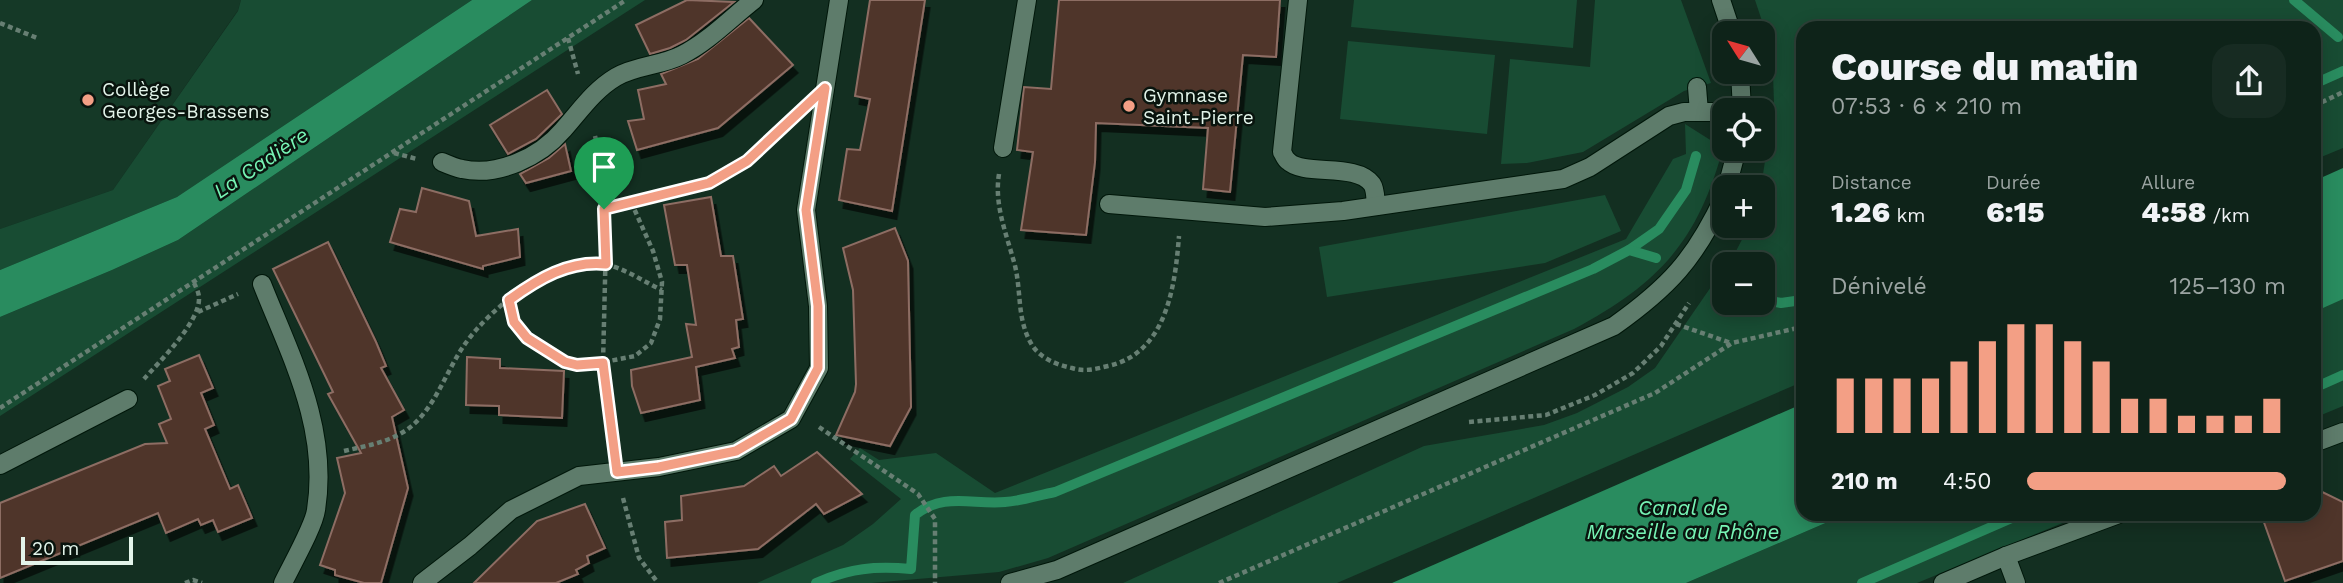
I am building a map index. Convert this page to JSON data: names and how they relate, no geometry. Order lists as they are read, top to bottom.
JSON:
{
  "water": ["La Cadière", "Canal de Marseille au Rhône"],
  "places": ["Collège Georges-Brassens", "Gymnase Saint-Pierre"],
  "scale_bar": "20 m",
  "north": "top left",
  "page": {
    "map_buttons": ["+", "−"],
    "heading": ["Course du matin", "07:53 · 6 × 210 m"],
    "stats": [
      ["Distance", "1.26 km"],
      ["Durée", "6:15"],
      ["Allure", "4:58 /km"]
    ],
    "chart": ["Dénivelé", "125–130 m"],
    "list": [
      {
        "name": "210 m",
        "note": "4:50"
      }
    ],
    "scale": "20 m"
  }
}
